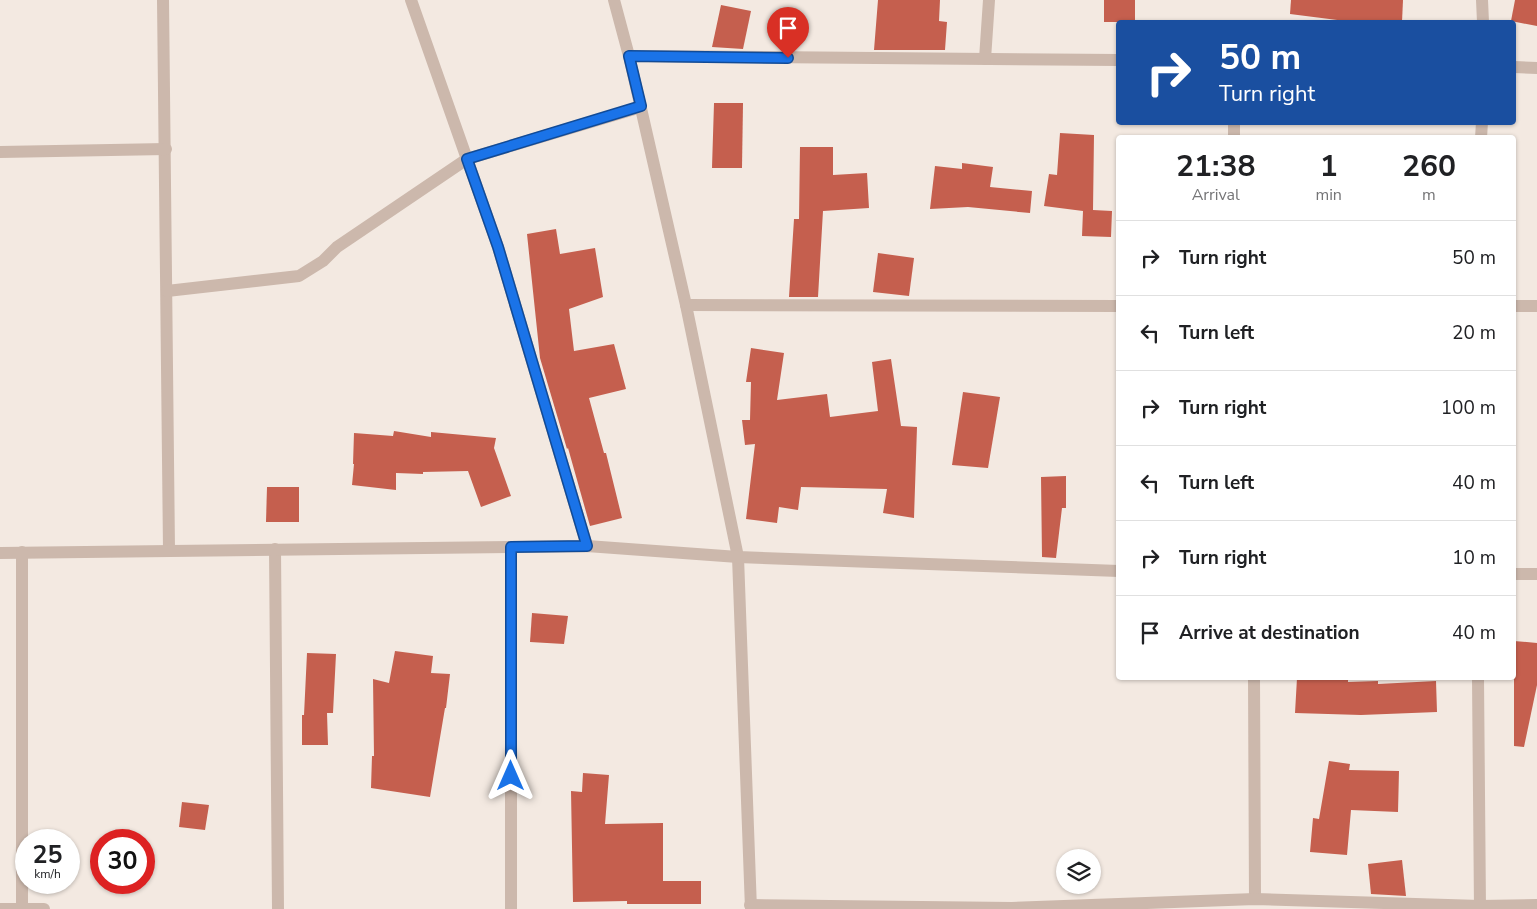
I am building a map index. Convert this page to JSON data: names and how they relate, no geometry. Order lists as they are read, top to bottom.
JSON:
{
  "page": {
    "turn": ["50 m", "Turn right"],
    "eta": [
      "21:38",
      "Arrival",
      "1",
      "min",
      "260",
      "m"
    ],
    "list": [
      {
        "name": "Turn right",
        "value": "50 m"
      },
      {
        "name": "Turn left",
        "value": "20 m"
      },
      {
        "name": "Turn right",
        "value": "100 m"
      },
      {
        "name": "Turn left",
        "value": "40 m"
      },
      {
        "name": "Turn right",
        "value": "10 m"
      },
      {
        "name": "Arrive at destination",
        "value": "40 m"
      }
    ],
    "speed": "25 km/h",
    "limit": "30"
  }
}
